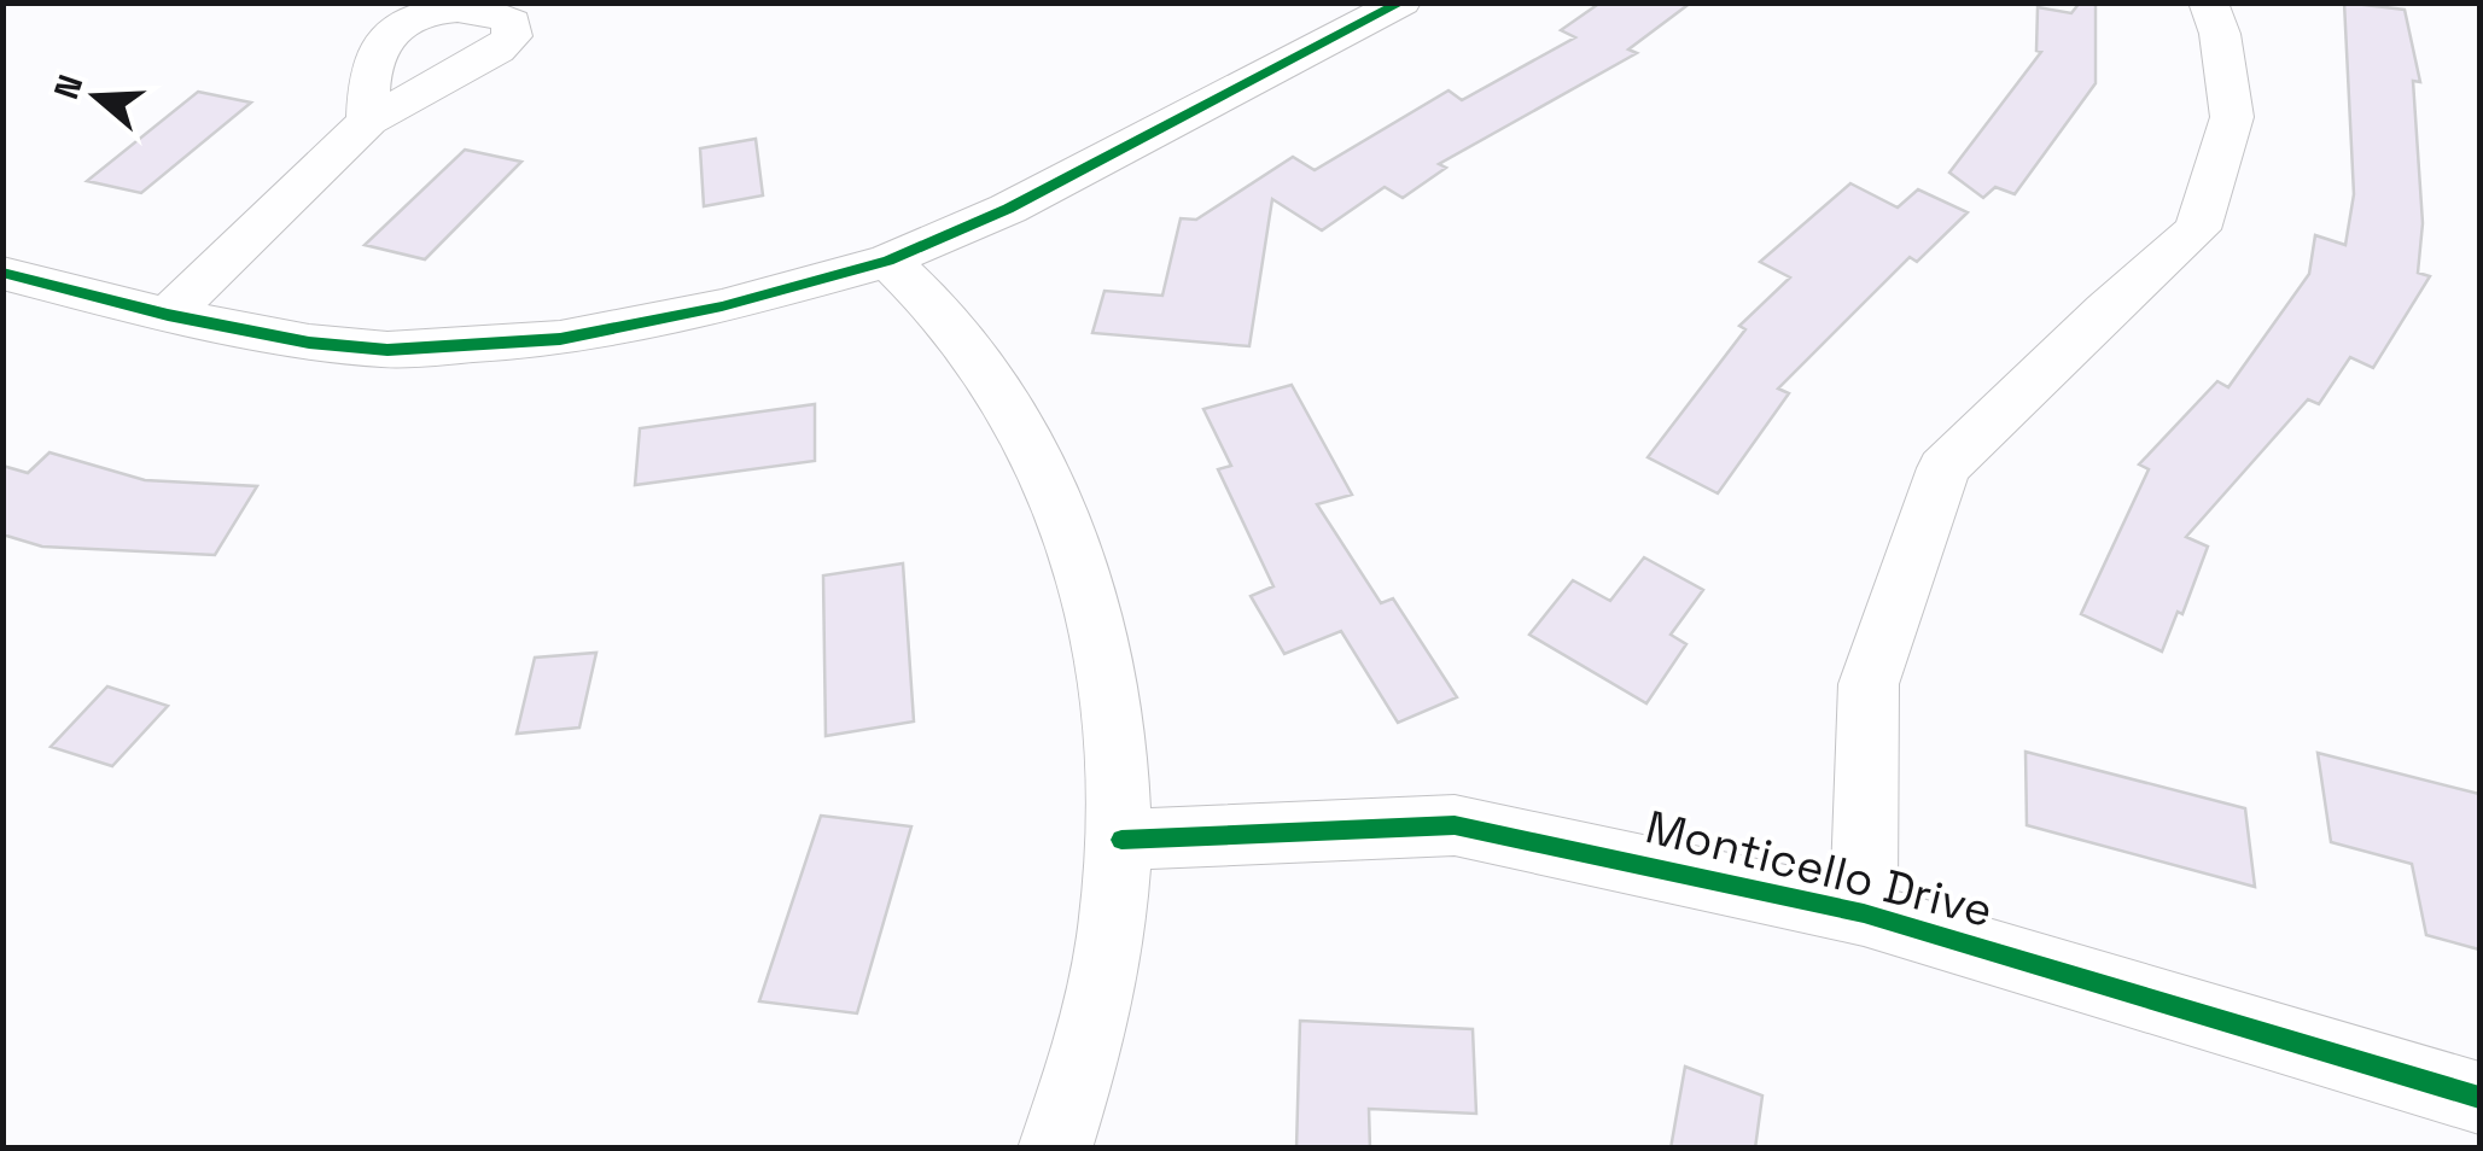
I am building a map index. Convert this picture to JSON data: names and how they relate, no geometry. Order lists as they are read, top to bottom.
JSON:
{
  "streets": {
    "street": ["Monticello Drive"]
  },
  "north": "left"
}
